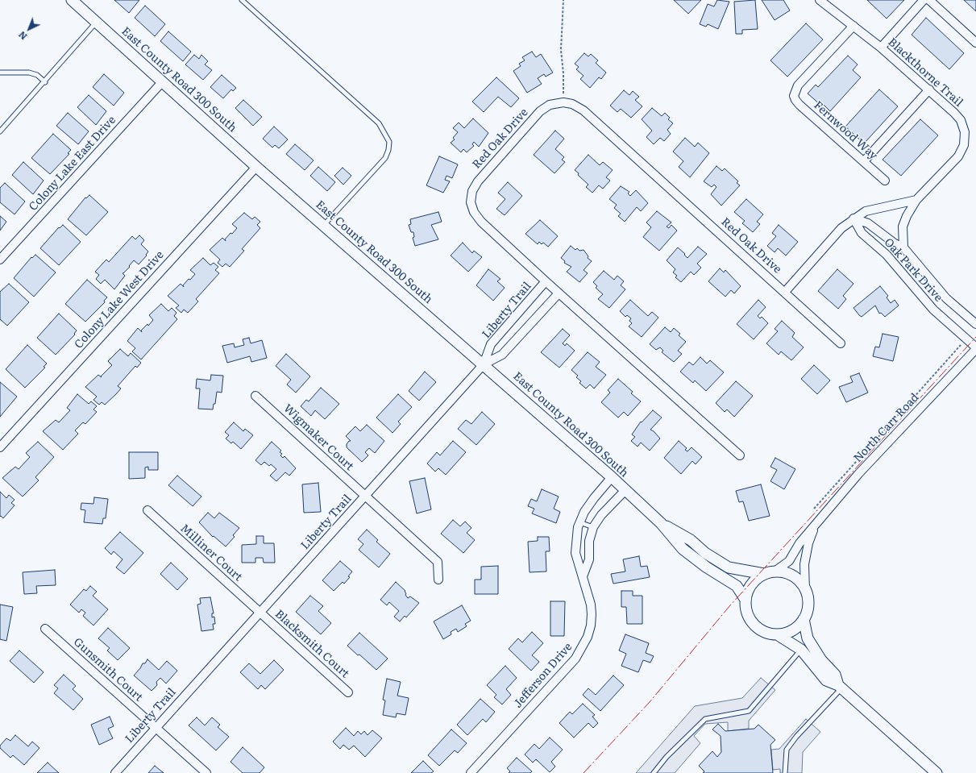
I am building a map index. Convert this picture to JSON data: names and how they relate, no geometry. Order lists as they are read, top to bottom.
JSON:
{
  "streets": {
    "street": [
      "Blackthorne Trail",
      "East County Road 300 South",
      "Fernwood Way",
      "Red Oak Drive",
      "Colony Lake East Drive",
      "Oak Park Drive",
      "Colony Lake West Drive",
      "Liberty Trail",
      "North Carr Road",
      "Wigmaker Court",
      "Milliner Court",
      "Blacksmith Court",
      "Gunsmith Court",
      "Jefferson Drive"
    ]
  },
  "crossings": [
    ["Blackthorne Trail", "Fernwood Way"],
    ["Blackthorne Trail", "Oak Park Drive"],
    ["East County Road 300 South", "Colony Lake East Drive"],
    ["East County Road 300 South", "Colony Lake West Drive"],
    ["East County Road 300 South", "Liberty Trail"],
    ["East County Road 300 South", "North Carr Road"],
    ["East County Road 300 South", "Jefferson Drive"],
    ["Red Oak Drive", "Liberty Trail"],
    ["Oak Park Drive", "North Carr Road"],
    ["Liberty Trail", "Wigmaker Court"],
    ["Liberty Trail", "Milliner Court"],
    ["Liberty Trail", "Blacksmith Court"],
    ["Liberty Trail", "Gunsmith Court"],
    ["Milliner Court", "Blacksmith Court"]
  ],
  "north": "bottom left"
}
